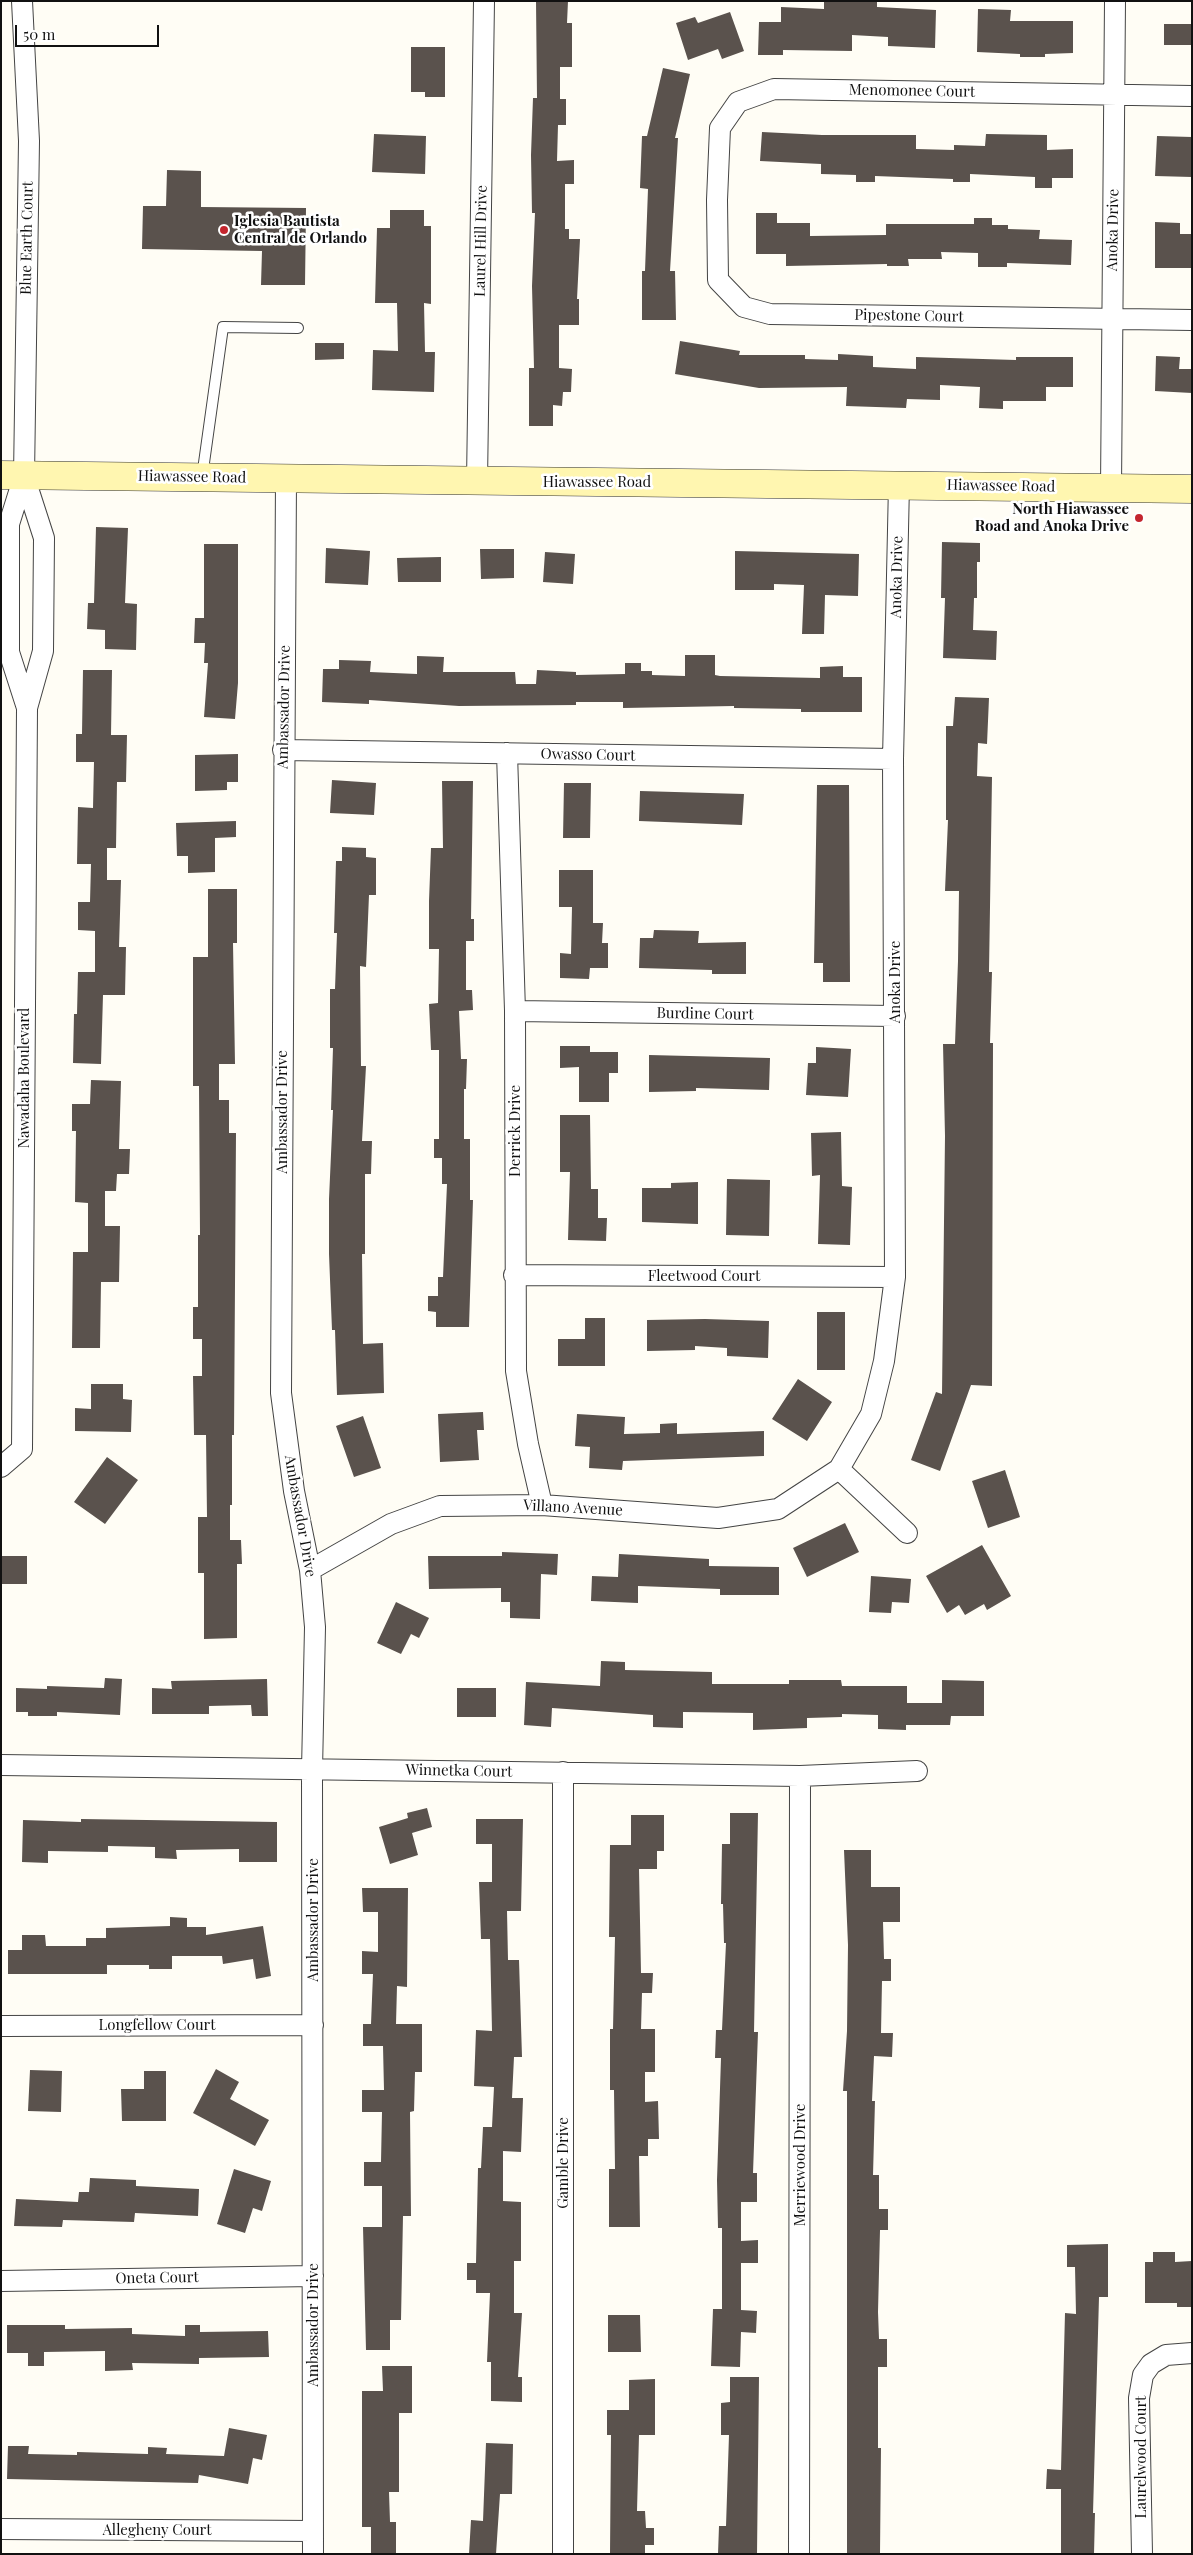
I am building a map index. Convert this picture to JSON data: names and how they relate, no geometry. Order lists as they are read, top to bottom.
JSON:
{
  "streets": {
    "main road": ["Hiawassee Road"],
    "street": [
      "Menomonee Court",
      "Anoka Drive",
      "Blue Earth Court",
      "Laurel Hill Drive",
      "Pipestone Court",
      "Ambassador Drive",
      "Owasso Court",
      "Burdine Court",
      "Nawadaha Boulevard",
      "Derrick Drive",
      "Fleetwood Court",
      "Villano Avenue",
      "Winnetka Court",
      "Longfellow Court",
      "Gamble Drive",
      "Merriewood Drive",
      "Oneta Court",
      "Laurelwood Court",
      "Allegheny Court"
    ]
  },
  "crossings": [
    ["Menomonee Court", "Anoka Drive"],
    ["Menomonee Court", "Pipestone Court"],
    ["Anoka Drive", "Pipestone Court"],
    ["Anoka Drive", "Hiawassee Road"],
    ["Anoka Drive", "Owasso Court"],
    ["Anoka Drive", "Burdine Court"],
    ["Anoka Drive", "Fleetwood Court"],
    ["Anoka Drive", "Villano Avenue"],
    ["Blue Earth Court", "Hiawassee Road"],
    ["Blue Earth Court", "Nawadaha Boulevard"],
    ["Laurel Hill Drive", "Hiawassee Road"],
    ["Hiawassee Road", "Ambassador Drive"],
    ["Hiawassee Road", "Nawadaha Boulevard"],
    ["Ambassador Drive", "Owasso Court"],
    ["Ambassador Drive", "Villano Avenue"],
    ["Ambassador Drive", "Winnetka Court"],
    ["Ambassador Drive", "Longfellow Court"],
    ["Ambassador Drive", "Oneta Court"],
    ["Ambassador Drive", "Allegheny Court"],
    ["Owasso Court", "Derrick Drive"],
    ["Burdine Court", "Derrick Drive"],
    ["Derrick Drive", "Fleetwood Court"],
    ["Derrick Drive", "Villano Avenue"],
    ["Winnetka Court", "Gamble Drive"],
    ["Winnetka Court", "Merriewood Drive"]
  ],
  "places": ["Iglesia Bautista Central de Orlando", "North Hiawassee Road and Anoka Drive"],
  "scale_bar": "50 m"
}
